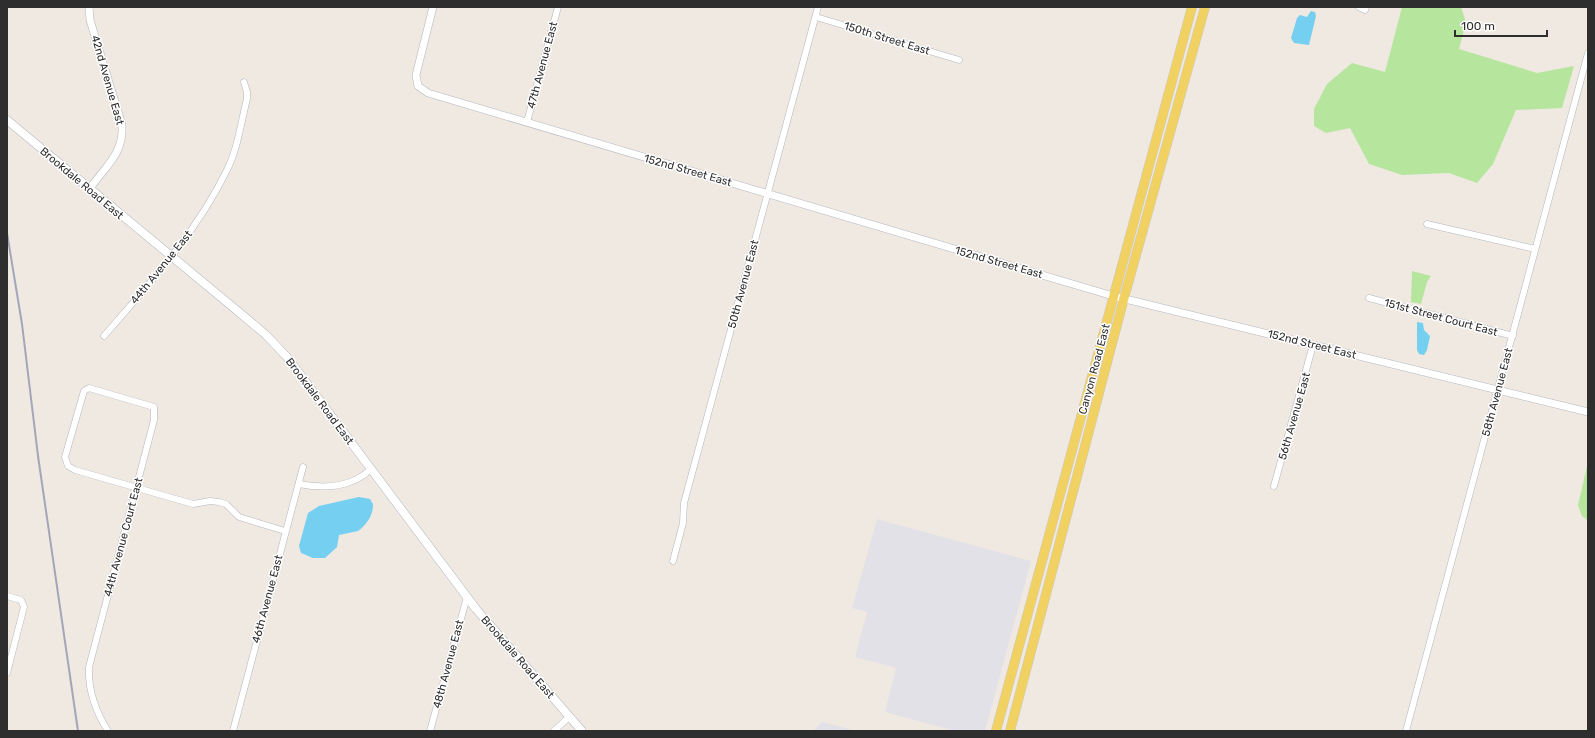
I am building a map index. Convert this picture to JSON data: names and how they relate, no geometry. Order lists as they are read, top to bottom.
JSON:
{
  "streets": {
    "main road": ["Brookdale Road East", "Canyon Road East"],
    "street": [
      "150th Street East",
      "47th Avenue East",
      "42nd Avenue East",
      "152nd Street East",
      "44th Avenue East",
      "50th Avenue East",
      "151st Street Court East",
      "58th Avenue East",
      "56th Avenue East",
      "44th Avenue Court East",
      "46th Avenue East",
      "48th Avenue East"
    ]
  },
  "crossings": [
    ["150th Street East", "50th Avenue East"],
    ["47th Avenue East", "152nd Street East"],
    ["42nd Avenue East", "Brookdale Road East"],
    ["152nd Street East", "50th Avenue East"],
    ["152nd Street East", "Canyon Road East"],
    ["152nd Street East", "58th Avenue East"],
    ["152nd Street East", "56th Avenue East"],
    ["Brookdale Road East", "44th Avenue East"],
    ["Brookdale Road East", "48th Avenue East"],
    ["151st Street Court East", "58th Avenue East"]
  ],
  "scale_bar": "100 m"
}
